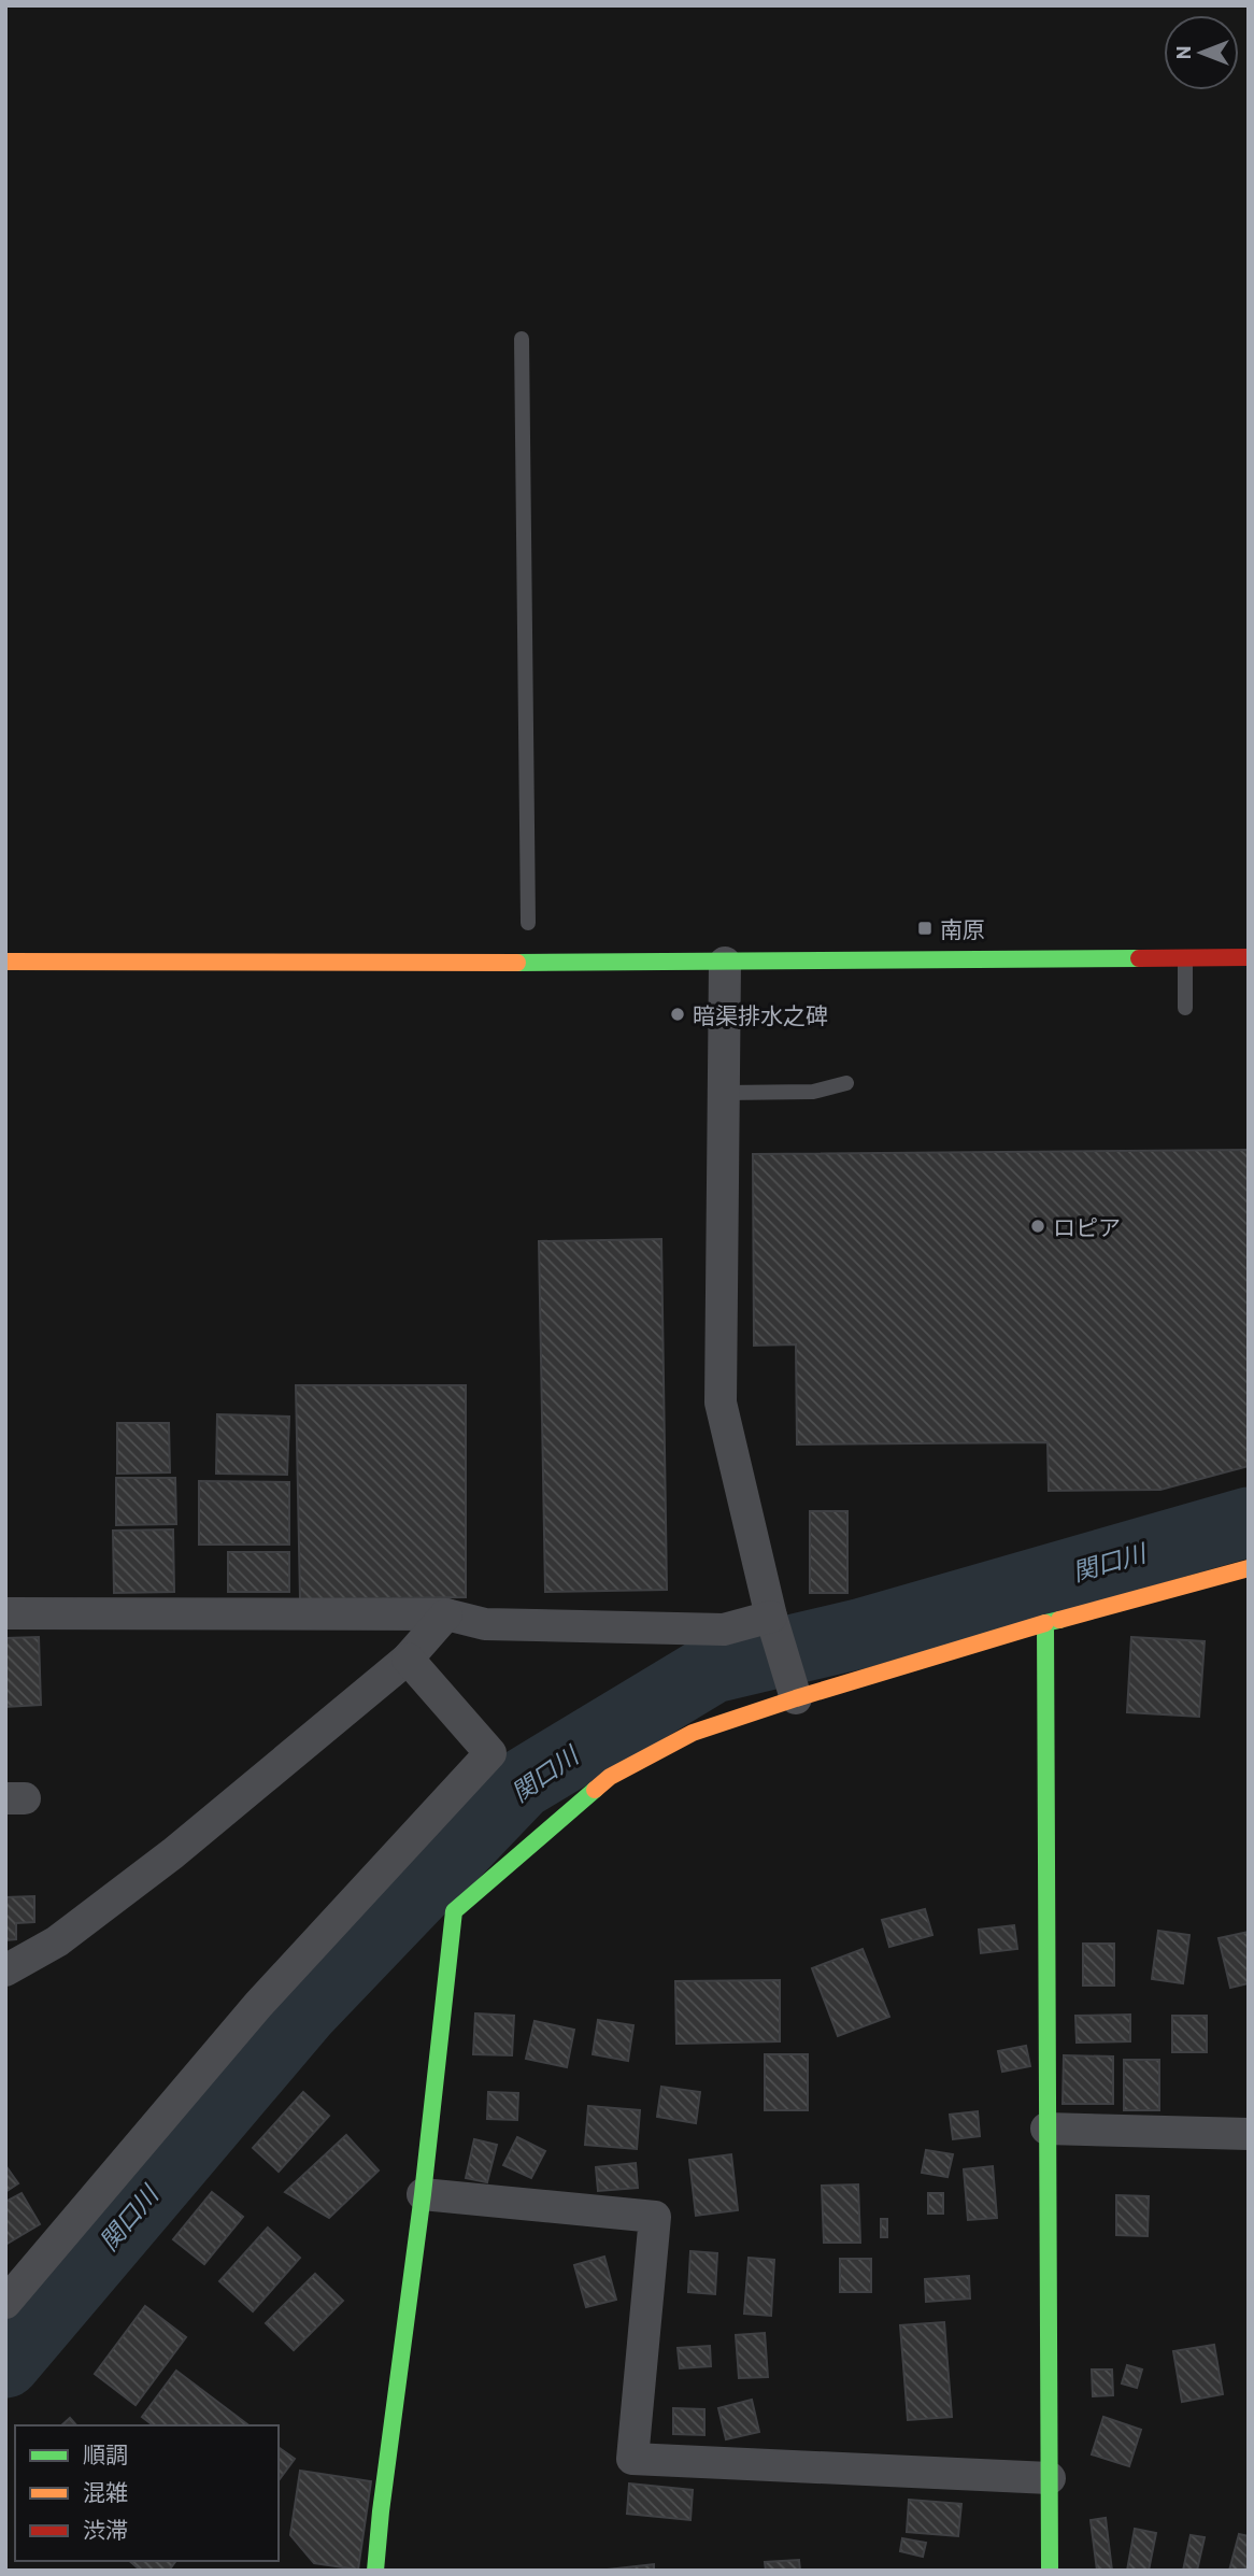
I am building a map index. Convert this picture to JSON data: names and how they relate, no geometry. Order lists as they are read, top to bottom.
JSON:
{
  "water": ["関口川"],
  "places": {
    "transit": ["南原"],
    "other": ["暗渠排水之碑", "ロピア"]
  },
  "legend": ["順調", "混雑", "渋滞"],
  "north": "left"
}
